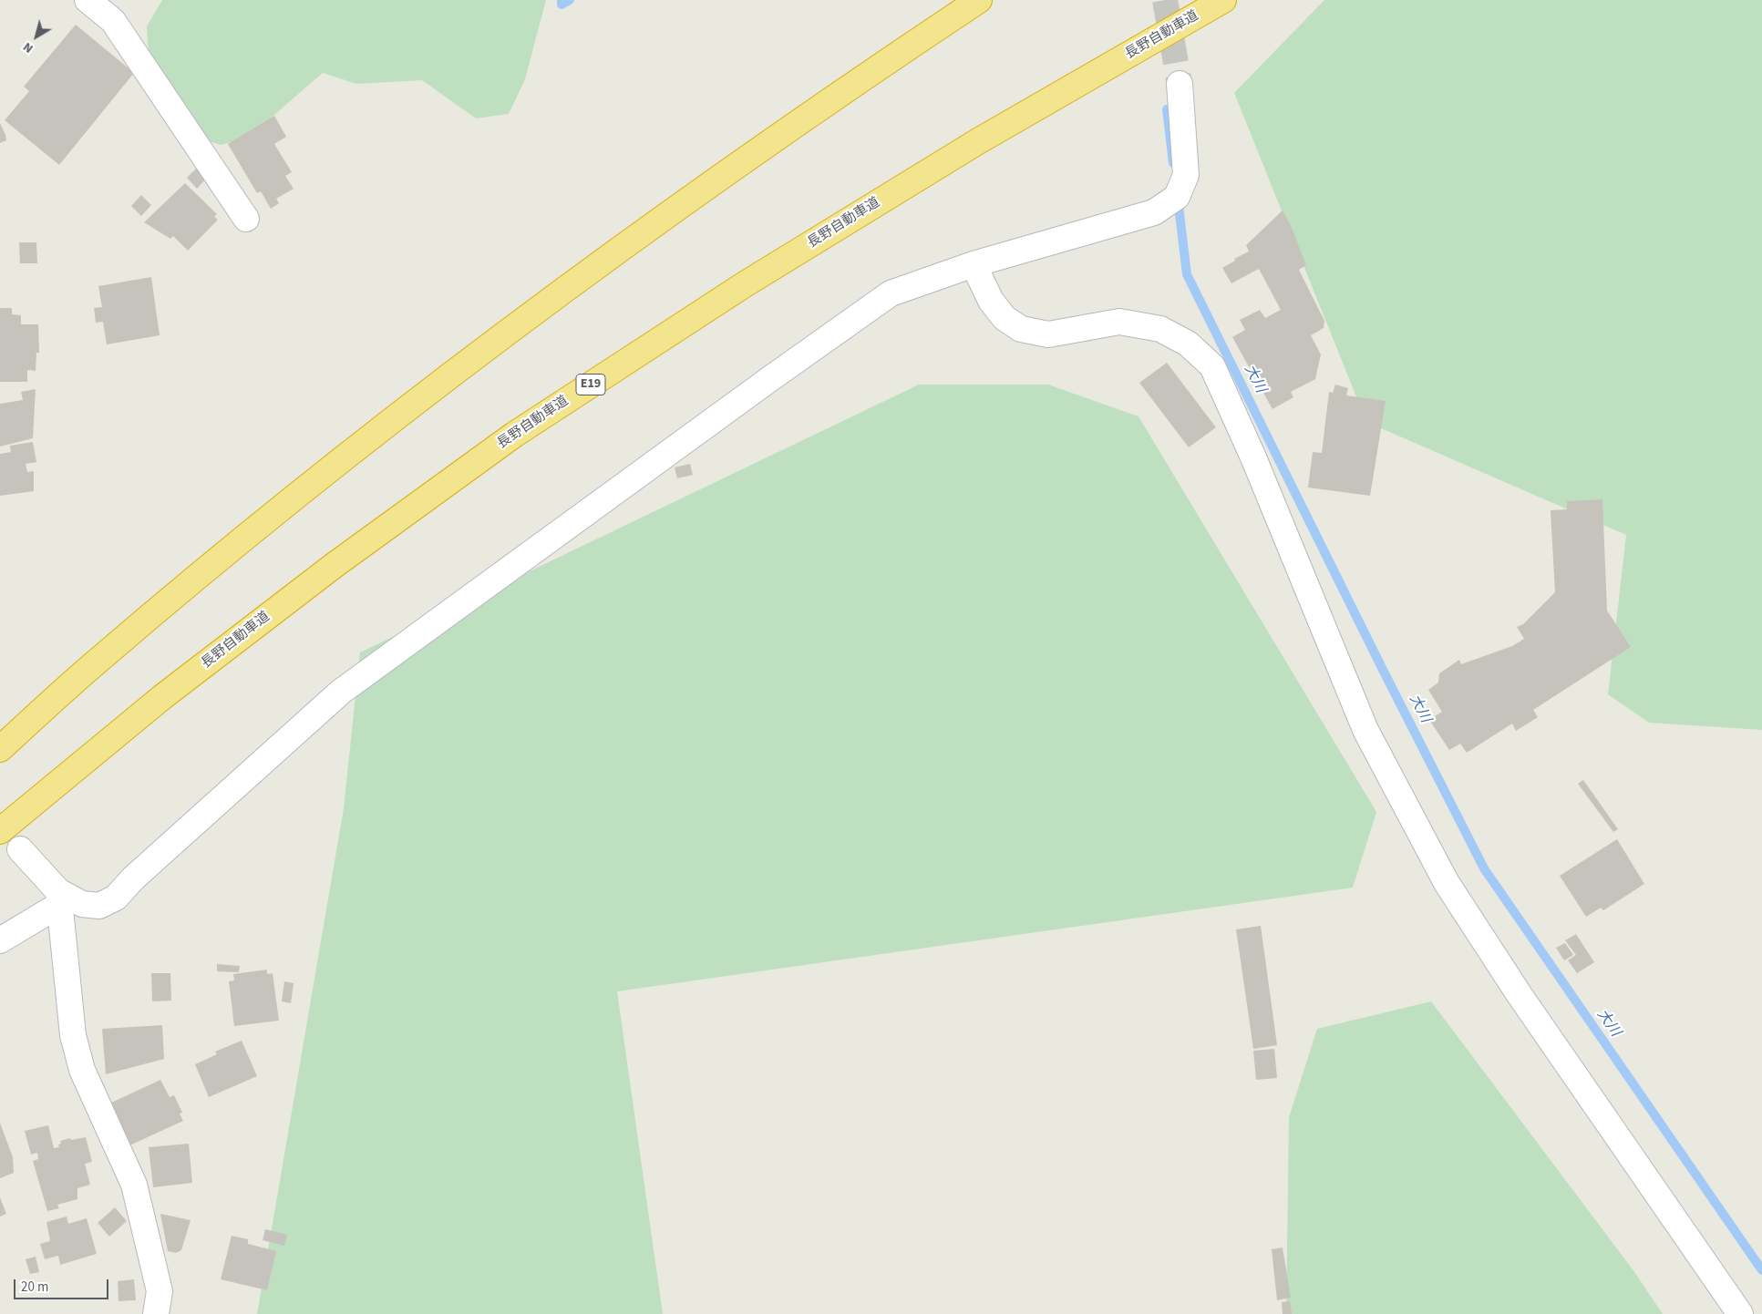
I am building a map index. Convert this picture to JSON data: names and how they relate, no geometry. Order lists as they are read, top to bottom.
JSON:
{
  "streets": {
    "highway": ["長野自動車道", "E19"]
  },
  "water": ["大川"],
  "scale_bar": "20 m",
  "north": "bottom left"
}
